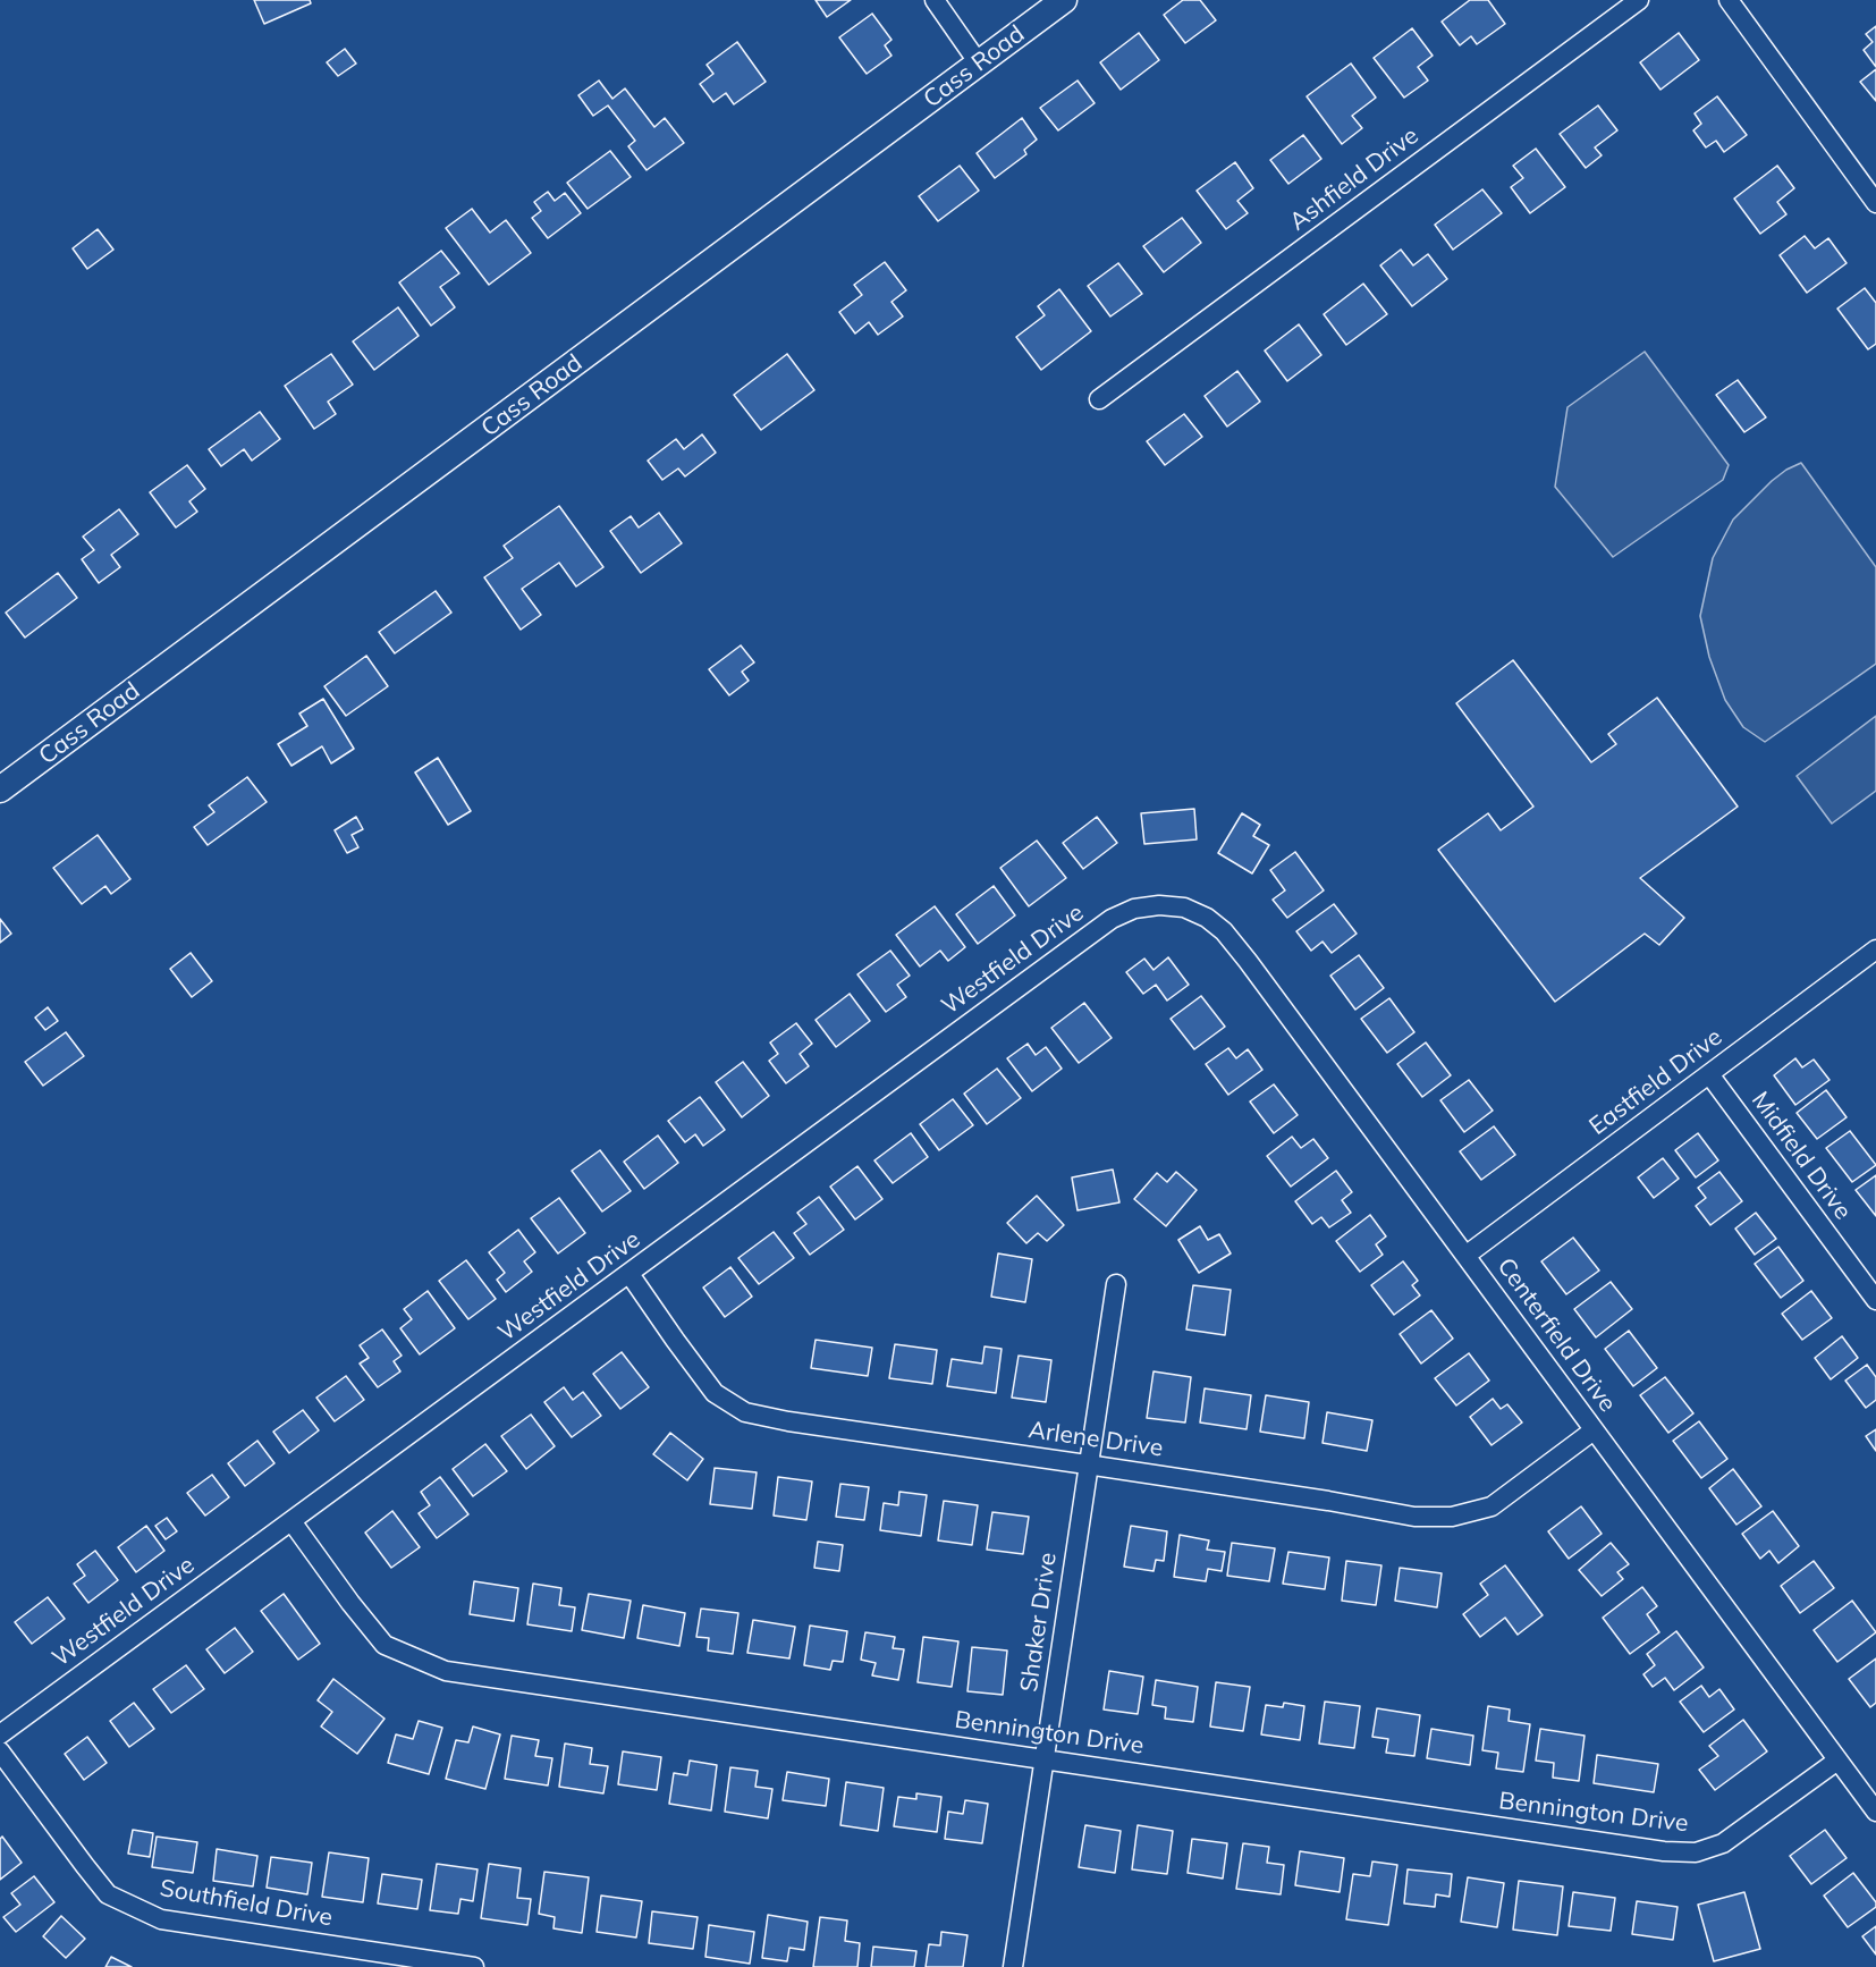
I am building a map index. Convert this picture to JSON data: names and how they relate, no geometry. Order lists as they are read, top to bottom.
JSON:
{
  "streets": {
    "street": [
      "Cass Road",
      "Ashfield Drive",
      "Westfield Drive",
      "Eastfield Drive",
      "Midfield Drive",
      "Centerfield Drive",
      "Arlene Drive",
      "Shaker Drive",
      "Bennington Drive",
      "Southfield Drive"
    ]
  },
  "crossings": [
    ["Westfield Drive", "Centerfield Drive"],
    ["Westfield Drive", "Arlene Drive"],
    ["Westfield Drive", "Bennington Drive"],
    ["Eastfield Drive", "Midfield Drive"],
    ["Eastfield Drive", "Centerfield Drive"],
    ["Centerfield Drive", "Arlene Drive"],
    ["Centerfield Drive", "Bennington Drive"],
    ["Arlene Drive", "Shaker Drive"],
    ["Shaker Drive", "Bennington Drive"]
  ]
}
